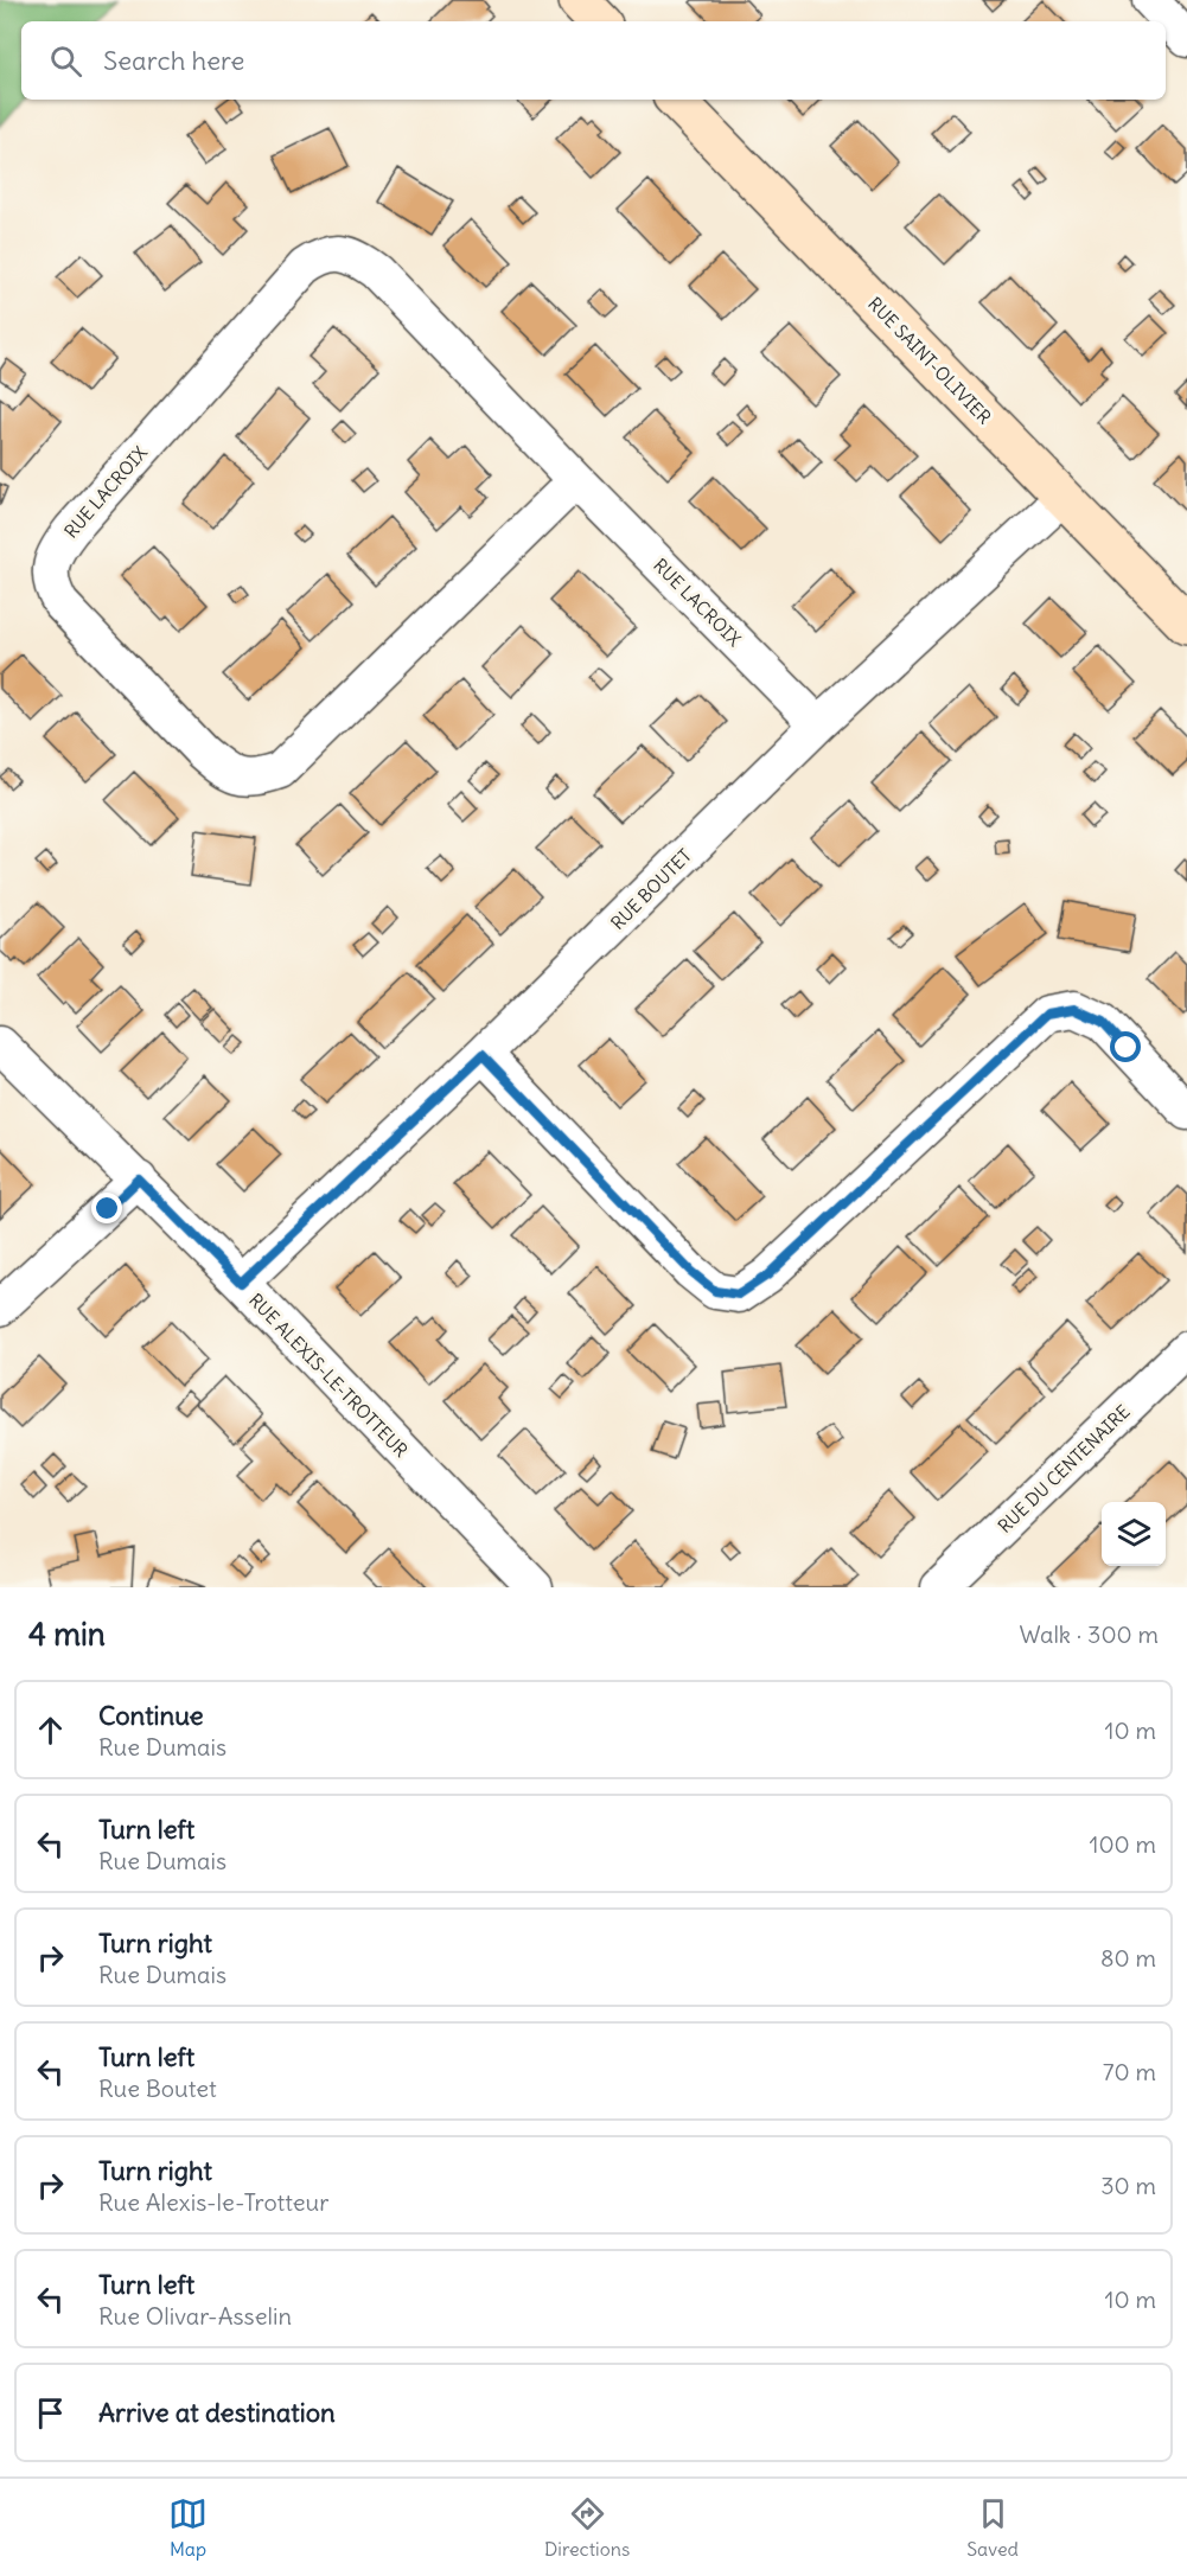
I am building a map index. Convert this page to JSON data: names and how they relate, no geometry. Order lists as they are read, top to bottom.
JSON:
{
  "streets": {
    "street": [
      "RUE SAINT-OLIVIER",
      "RUE LACROIX",
      "RUE BOUTET",
      "RUE ALEXIS-LE-TROTTEUR",
      "RUE DU CENTENAIRE"
    ]
  },
  "crossings": [
    ["RUE SAINT-OLIVIER", "RUE BOUTET"],
    ["RUE LACROIX", "RUE BOUTET"],
    ["RUE BOUTET", "RUE ALEXIS-LE-TROTTEUR"]
  ],
  "page": {
    "search": "Search here",
    "heading": ["4 min", "Walk · 300 m"],
    "list": [
      ["Continue", "Rue Dumais", "10 m"],
      ["Turn left", "Rue Dumais", "100 m"],
      ["Turn right", "Rue Dumais", "80 m"],
      ["Turn left", "Rue Boutet", "70 m"],
      ["Turn right", "Rue Alexis-le-Trotteur", "30 m"],
      ["Turn left", "Rue Olivar-Asselin", "10 m"],
      "Arrive at destination"
    ],
    "nav": ["Map", "Directions", "Saved"]
  }
}
